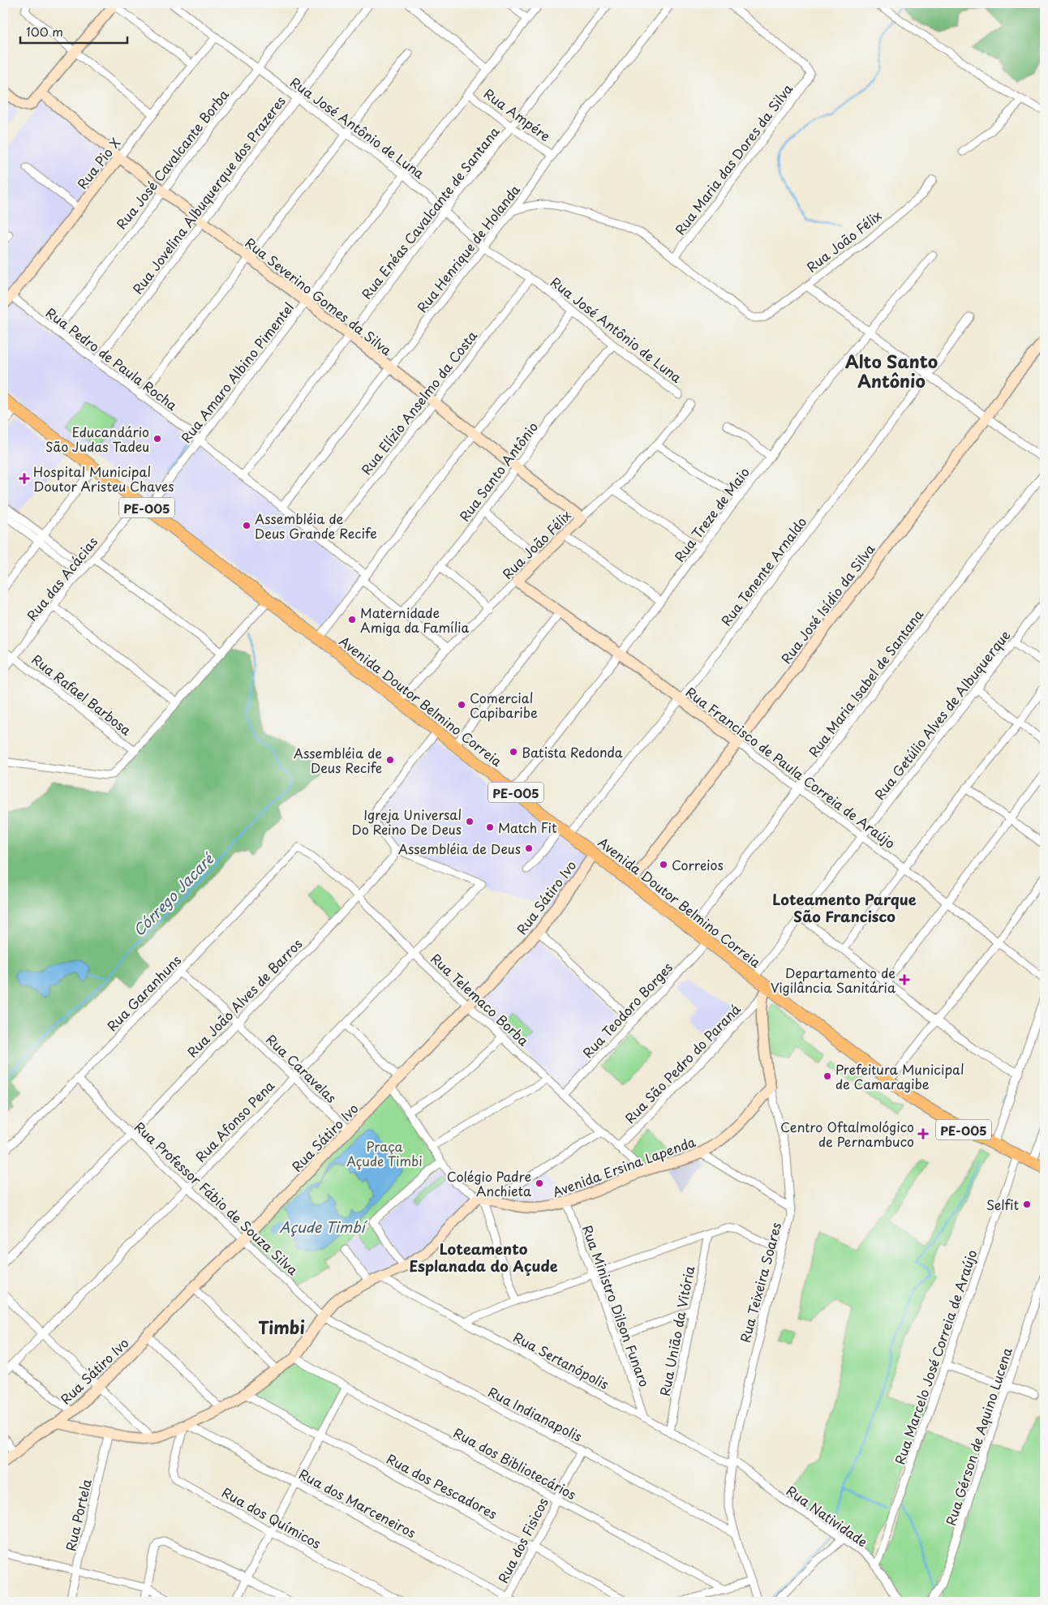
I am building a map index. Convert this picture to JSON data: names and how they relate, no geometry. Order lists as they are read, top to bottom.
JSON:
{
  "streets": {
    "main road": ["PE-005", "Avenida Doutor Belmino Correia"],
    "street": [
      "Rua Ampére",
      "Rua José Antônio de Luna",
      "Rua José Cavalcante Borba",
      "Rua Maria das Dores da Silva",
      "Rua Pio X",
      "Rua Jovelina Albuquerque dos Prazeres",
      "Rua Enéas Cavalcante de Santana",
      "Rua João Félix",
      "Rua Henrique de Holanda",
      "Rua Severino Gomes da Silva",
      "Rua Pedro de Paula Rocha",
      "Rua Amaro Albino Pimentel",
      "Rua Elízio Anselmo da Costa",
      "Rua Santo Antônio",
      "Rua Treze de Maio",
      "Rua Tenente Arnaldo",
      "Rua das Acácias",
      "Rua José Isídio da Silva",
      "Rua Maria Isabel de Santana",
      "Rua Rafael Barbosa",
      "Rua Getúlio Alves de Albuquerque",
      "Rua Francisco de Paula Correia de Araújo",
      "Rua Sátiro Ivo",
      "Rua Garanhuns",
      "Rua João Alves de Barros",
      "Rua Telemaco Borba",
      "Rua Teodoro Borges",
      "Rua São Pedro do Paraná",
      "Rua Caravelas",
      "Rua Afonso Pena",
      "Avenida Ersina Lapenda",
      "Rua Professor Fábio de Souza Silva",
      "Rua Teixeira Soares",
      "Rua Ministro Dilson Funaro",
      "Rua União da Vitória",
      "Rua Marcelo José Correia de Araújo",
      "Rua Sertanópolis",
      "Rua Indianapolis",
      "Rua Gérson de Aquino Lucena",
      "Rua dos Bibliotecários",
      "Rua dos Pescadores",
      "Rua dos Marceneiros",
      "Rua Portela",
      "Rua Natividade",
      "Rua dos Químicos",
      "Rua dos Fisicos"
    ]
  },
  "crossings": [
    ["Rua Ampére", "Rua Enéas Cavalcante de Santana"],
    ["Rua Ampére", "Rua Henrique de Holanda"],
    ["Rua Ampére", "Rua Amaro Albino Pimentel"],
    ["Rua José Antônio de Luna", "Rua José Cavalcante Borba"],
    ["Rua José Antônio de Luna", "Rua Pio X"],
    ["Rua José Antônio de Luna", "Rua Jovelina Albuquerque dos Prazeres"],
    ["Rua José Antônio de Luna", "Rua Enéas Cavalcante de Santana"],
    ["Rua José Antônio de Luna", "Rua Henrique de Holanda"],
    ["Rua José Antônio de Luna", "Rua Amaro Albino Pimentel"],
    ["Rua José Antônio de Luna", "Rua Elízio Anselmo da Costa"],
    ["Rua José Antônio de Luna", "Rua Santo Antônio"],
    ["Rua José Cavalcante Borba", "Rua Severino Gomes da Silva"],
    ["Rua José Cavalcante Borba", "Rua Pedro de Paula Rocha"],
    ["Rua Maria das Dores da Silva", "Rua João Félix"],
    ["Rua Pio X", "Rua Severino Gomes da Silva"],
    ["Rua Pio X", "Rua Pedro de Paula Rocha"],
    ["Rua Jovelina Albuquerque dos Prazeres", "Rua Severino Gomes da Silva"],
    ["Rua Jovelina Albuquerque dos Prazeres", "Rua Pedro de Paula Rocha"],
    ["Rua Enéas Cavalcante de Santana", "Rua Severino Gomes da Silva"],
    ["Rua Enéas Cavalcante de Santana", "Rua Pedro de Paula Rocha"],
    ["Rua João Félix", "Rua Severino Gomes da Silva"],
    ["Rua João Félix", "Rua Pedro de Paula Rocha"],
    ["Rua João Félix", "Avenida Doutor Belmino Correia"],
    ["Rua João Félix", "Rua Francisco de Paula Correia de Araújo"],
    ["Rua Henrique de Holanda", "Rua Severino Gomes da Silva"],
    ["Rua Henrique de Holanda", "Rua Pedro de Paula Rocha"],
    ["Rua Severino Gomes da Silva", "Rua Amaro Albino Pimentel"],
    ["Rua Severino Gomes da Silva", "Rua Elízio Anselmo da Costa"],
    ["Rua Severino Gomes da Silva", "Rua Santo Antônio"],
    ["Rua Pedro de Paula Rocha", "Rua Amaro Albino Pimentel"],
    ["Rua Pedro de Paula Rocha", "Rua Elízio Anselmo da Costa"],
    ["Rua Pedro de Paula Rocha", "Rua Santo Antônio"],
    ["Rua Amaro Albino Pimentel", "Rua das Acácias"],
    ["Rua Amaro Albino Pimentel", "Avenida Doutor Belmino Correia"],
    ["Rua Treze de Maio", "Avenida Doutor Belmino Correia"],
    ["Rua Treze de Maio", "Rua Francisco de Paula Correia de Araújo"],
    ["Rua Tenente Arnaldo", "Avenida Doutor Belmino Correia"],
    ["Rua Tenente Arnaldo", "Rua Francisco de Paula Correia de Araújo"],
    ["Rua das Acácias", "Rua Rafael Barbosa"],
    ["Rua das Acácias", "Avenida Doutor Belmino Correia"],
    ["Rua José Isídio da Silva", "Avenida Doutor Belmino Correia"],
    ["Rua José Isídio da Silva", "Rua Francisco de Paula Correia de Araújo"],
    ["Rua Maria Isabel de Santana", "Avenida Doutor Belmino Correia"],
    ["Rua Maria Isabel de Santana", "Rua Francisco de Paula Correia de Araújo"],
    ["Avenida Doutor Belmino Correia", "Rua Getúlio Alves de Albuquerque"],
    ["Avenida Doutor Belmino Correia", "Rua Sátiro Ivo"],
    ["Avenida Doutor Belmino Correia", "Rua Teodoro Borges"],
    ["Avenida Doutor Belmino Correia", "Rua São Pedro do Paraná"],
    ["Avenida Doutor Belmino Correia", "Rua Teixeira Soares"],
    ["Avenida Doutor Belmino Correia", "Rua Marcelo José Correia de Araújo"],
    ["Rua Getúlio Alves de Albuquerque", "Rua Francisco de Paula Correia de Araújo"],
    ["Rua Sátiro Ivo", "Rua Telemaco Borba"],
    ["Rua Sátiro Ivo", "Rua Caravelas"],
    ["Rua Sátiro Ivo", "Rua Professor Fábio de Souza Silva"],
    ["Rua Garanhuns", "Rua Telemaco Borba"],
    ["Rua Garanhuns", "Rua Caravelas"],
    ["Rua Garanhuns", "Rua Professor Fábio de Souza Silva"],
    ["Rua João Alves de Barros", "Rua Telemaco Borba"],
    ["Rua João Alves de Barros", "Rua Caravelas"],
    ["Rua João Alves de Barros", "Rua Afonso Pena"],
    ["Rua João Alves de Barros", "Rua Professor Fábio de Souza Silva"],
    ["Rua Telemaco Borba", "Rua Teodoro Borges"],
    ["Rua Telemaco Borba", "Rua São Pedro do Paraná"],
    ["Rua Telemaco Borba", "Rua Afonso Pena"],
    ["Rua Telemaco Borba", "Avenida Ersina Lapenda"],
    ["Rua São Pedro do Paraná", "Rua Teixeira Soares"],
    ["Rua Caravelas", "Rua Afonso Pena"],
    ["Rua Afonso Pena", "Rua Professor Fábio de Souza Silva"],
    ["Avenida Ersina Lapenda", "Rua Teixeira Soares"],
    ["Avenida Ersina Lapenda", "Rua Ministro Dilson Funaro"],
    ["Rua Professor Fábio de Souza Silva", "Rua Indianapolis"],
    ["Rua Teixeira Soares", "Rua Sertanópolis"],
    ["Rua Teixeira Soares", "Rua Indianapolis"],
    ["Rua Teixeira Soares", "Rua Natividade"],
    ["Rua Ministro Dilson Funaro", "Rua Sertanópolis"],
    ["Rua União da Vitória", "Rua Sertanópolis"],
    ["Rua Marcelo José Correia de Araújo", "Rua Natividade"],
    ["Rua Sertanópolis", "Rua Natividade"],
    ["Rua Indianapolis", "Rua dos Fisicos"],
    ["Rua dos Bibliotecários", "Rua dos Fisicos"],
    ["Rua dos Pescadores", "Rua dos Fisicos"],
    ["Rua dos Marceneiros", "Rua dos Químicos"],
    ["Rua dos Marceneiros", "Rua dos Fisicos"]
  ],
  "districts": [
    "Alto Santo Antônio",
    "Loteamento Parque São Francisco",
    "Loteamento Esplanada do Açude",
    "Timbi"
  ],
  "water": ["Córrego Jacaré", "Açude Timbí"],
  "parks": ["Praça Açude Timbi"],
  "places": {
    "other": [
      "Educandário São Judas Tadeu",
      "Assembléia de Deus Grande Recife",
      "Maternidade Amiga da Família",
      "Comercial Capibaribe",
      "Batista Redonda",
      "Assembléia de Deus Recife",
      "Igreja Universal Do Reino De Deus",
      "Match Fit",
      "Assembléia de Deus",
      "Correios",
      "Prefeitura Municipal de Camaragibe",
      "Colégio Padre Anchieta",
      "Selfit"
    ],
    "health": ["Hospital Municipal Doutor Aristeu Chaves", "Departamento de Vigilância Sanitária", "Centro Oftalmológico de Pernambuco"]
  },
  "scale_bar": "100 m"
}
